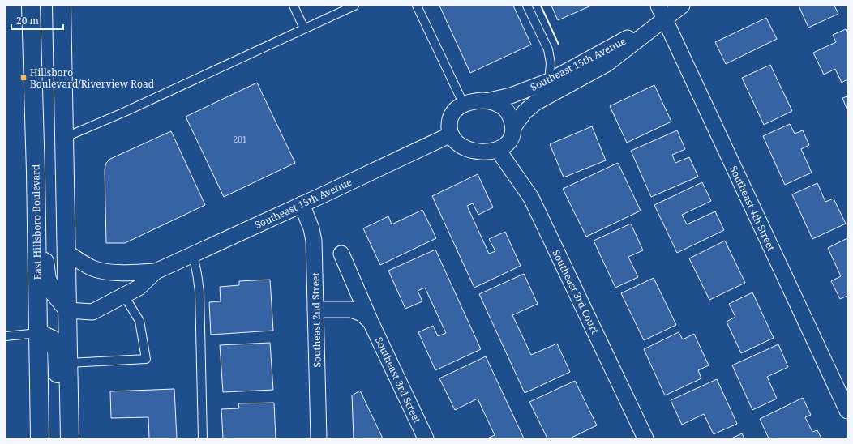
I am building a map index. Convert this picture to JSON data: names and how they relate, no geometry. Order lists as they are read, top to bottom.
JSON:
{
  "streets": {
    "main road": ["East Hillsboro Boulevard"],
    "street": [
      "Southeast 15th Avenue",
      "Southeast 4th Street",
      "Southeast 3rd Court",
      "Southeast 2nd Street",
      "Southeast 3rd Street"
    ]
  },
  "crossings": [
    ["Southeast 15th Avenue", "Southeast 4th Street"],
    ["Southeast 15th Avenue", "Southeast 3rd Court"],
    ["Southeast 15th Avenue", "Southeast 2nd Street"],
    ["Southeast 2nd Street", "Southeast 3rd Street"]
  ],
  "places": {
    "transit": ["Hillsboro Boulevard/Riverview Road"]
  },
  "house_numbers": ["201"],
  "scale_bar": "20 m"
}
